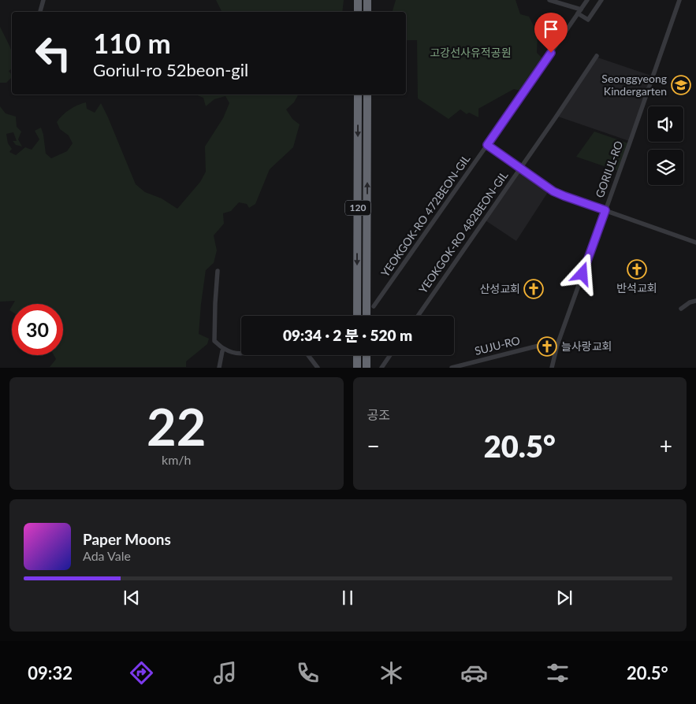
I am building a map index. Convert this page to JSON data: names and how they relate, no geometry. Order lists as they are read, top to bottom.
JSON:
{
  "streets": {
    "highway": ["120"],
    "street": [
      "GORIUL-RO",
      "YEOKGOK-RO 472BEON-GIL",
      "YEOKGOK-RO 482BEON-GIL",
      "SUJU-RO"
    ]
  },
  "crossings": [
    ["GORIUL-RO", "SUJU-RO"]
  ],
  "parks": ["고강선사유적공원"],
  "places": {
    "school or university": ["Seonggyeong Kindergarten"],
    "church": ["반석교회", "산성교회", "늘사랑교회"]
  },
  "page": {
    "turn": ["110 m", "Goriul-ro 52beon-gil"],
    "limit": "30",
    "trip": "09:34 · 2 분 · 520 m",
    "tile": [
      ["22", "km/h"],
      "공조"
    ],
    "heat": ["−", "20.5°", "+"],
    "song": ["Paper Moons", "Ada Vale"],
    "tabs": ["09:32", "20.5°"]
  }
}
